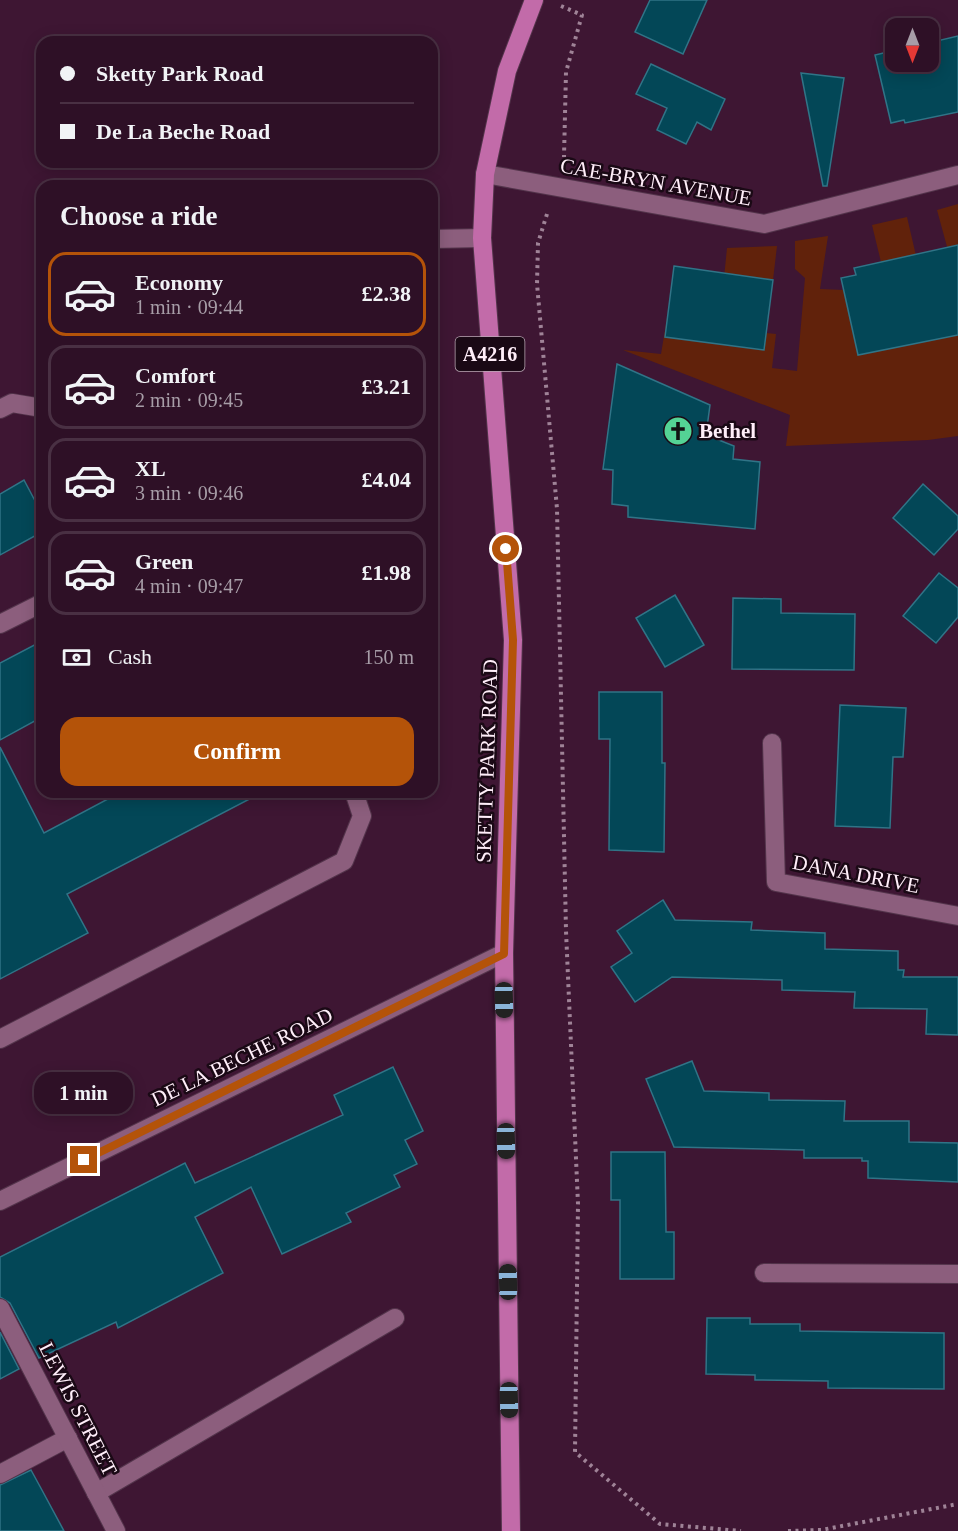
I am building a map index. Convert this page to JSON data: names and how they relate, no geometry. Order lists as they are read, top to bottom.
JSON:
{
  "streets": {
    "main road": ["A4216", "SKETTY PARK ROAD"],
    "street": [
      "CAE-BRYN AVENUE",
      "DANA DRIVE",
      "DE LA BECHE ROAD",
      "LEWIS STREET"
    ]
  },
  "crossings": [
    ["CAE-BRYN AVENUE", "SKETTY PARK ROAD"],
    ["SKETTY PARK ROAD", "DE LA BECHE ROAD"]
  ],
  "places": {
    "church": ["Bethel"]
  },
  "north": "bottom",
  "page": {
    "banner": ["Sketty Park Road", "De La Beche Road"],
    "heading": "Choose a ride",
    "list": [
      {
        "name": "Economy",
        "note": "1 min · 09:44",
        "value": "£2.38"
      },
      {
        "name": "Comfort",
        "note": "2 min · 09:45",
        "value": "£3.21"
      },
      {
        "name": "XL",
        "note": "3 min · 09:46",
        "value": "£4.04"
      },
      {
        "name": "Green",
        "note": "4 min · 09:47",
        "value": "£1.98"
      }
    ],
    "pay": ["Cash", "150 m"],
    "buttons": "Confirm",
    "bubble": "1 min"
  }
}
